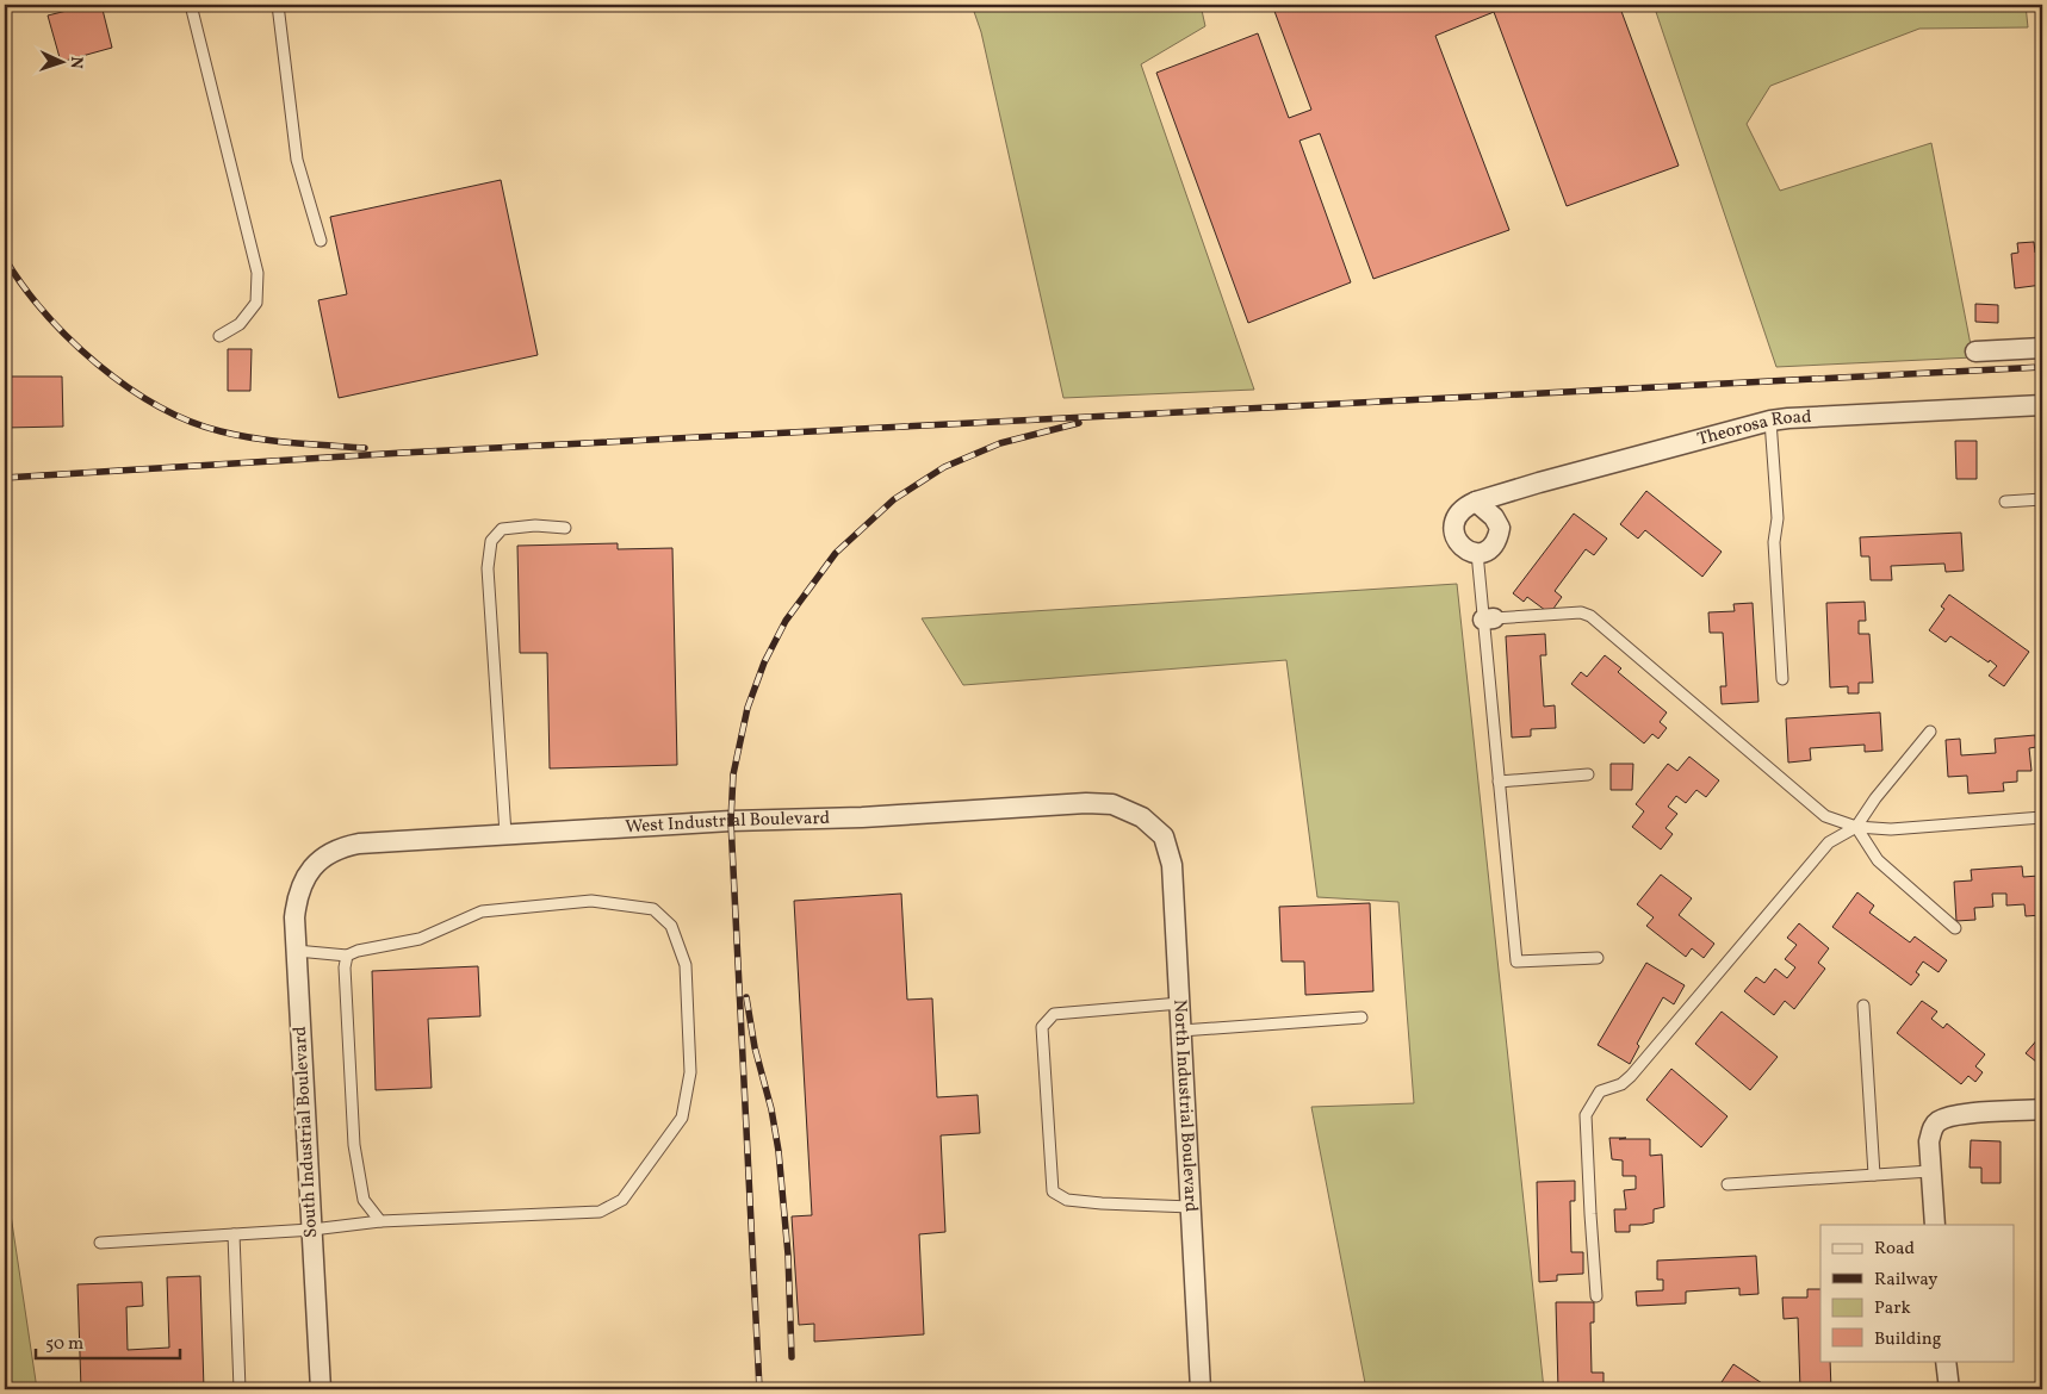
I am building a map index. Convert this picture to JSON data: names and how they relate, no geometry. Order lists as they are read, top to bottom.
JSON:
{
  "streets": {
    "street": [
      "Theorosa Road",
      "West Industrial Boulevard",
      "North Industrial Boulevard",
      "South Industrial Boulevard"
    ]
  },
  "crossings": [
    ["West Industrial Boulevard", "North Industrial Boulevard"],
    ["West Industrial Boulevard", "South Industrial Boulevard"]
  ],
  "legend": [
    "Road",
    "Railway",
    "Park",
    "Building"
  ],
  "scale_bar": "50 m",
  "north": "right"
}
